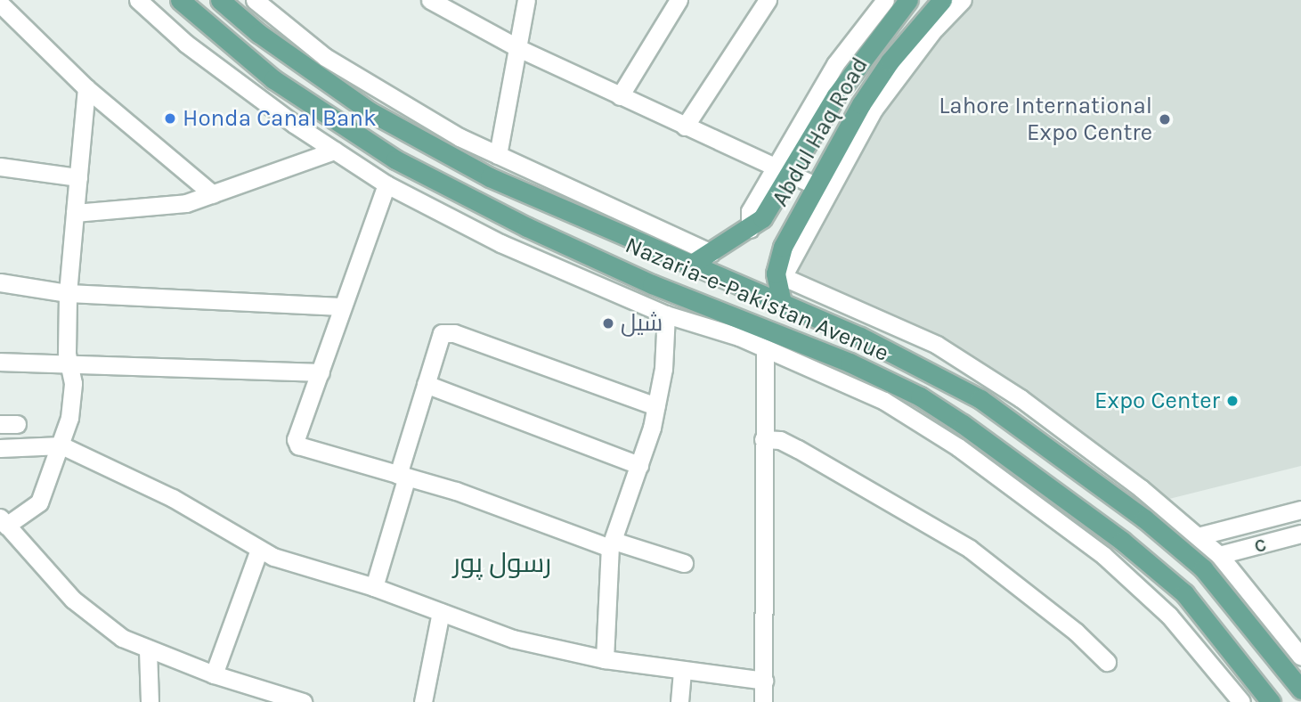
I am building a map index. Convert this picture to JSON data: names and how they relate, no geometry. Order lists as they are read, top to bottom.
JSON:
{
  "streets": {
    "main road": ["Abdul Haq Road", "Nazaria-e-Pakistan Avenue"],
    "street": ["c"]
  },
  "crossings": [
    ["Abdul Haq Road", "Nazaria-e-Pakistan Avenue"]
  ],
  "districts": ["رسول پور"],
  "places": [
    "Honda Canal Bank",
    "Lahore International Expo Centre",
    "شیل",
    "Expo Center"
  ]
}
